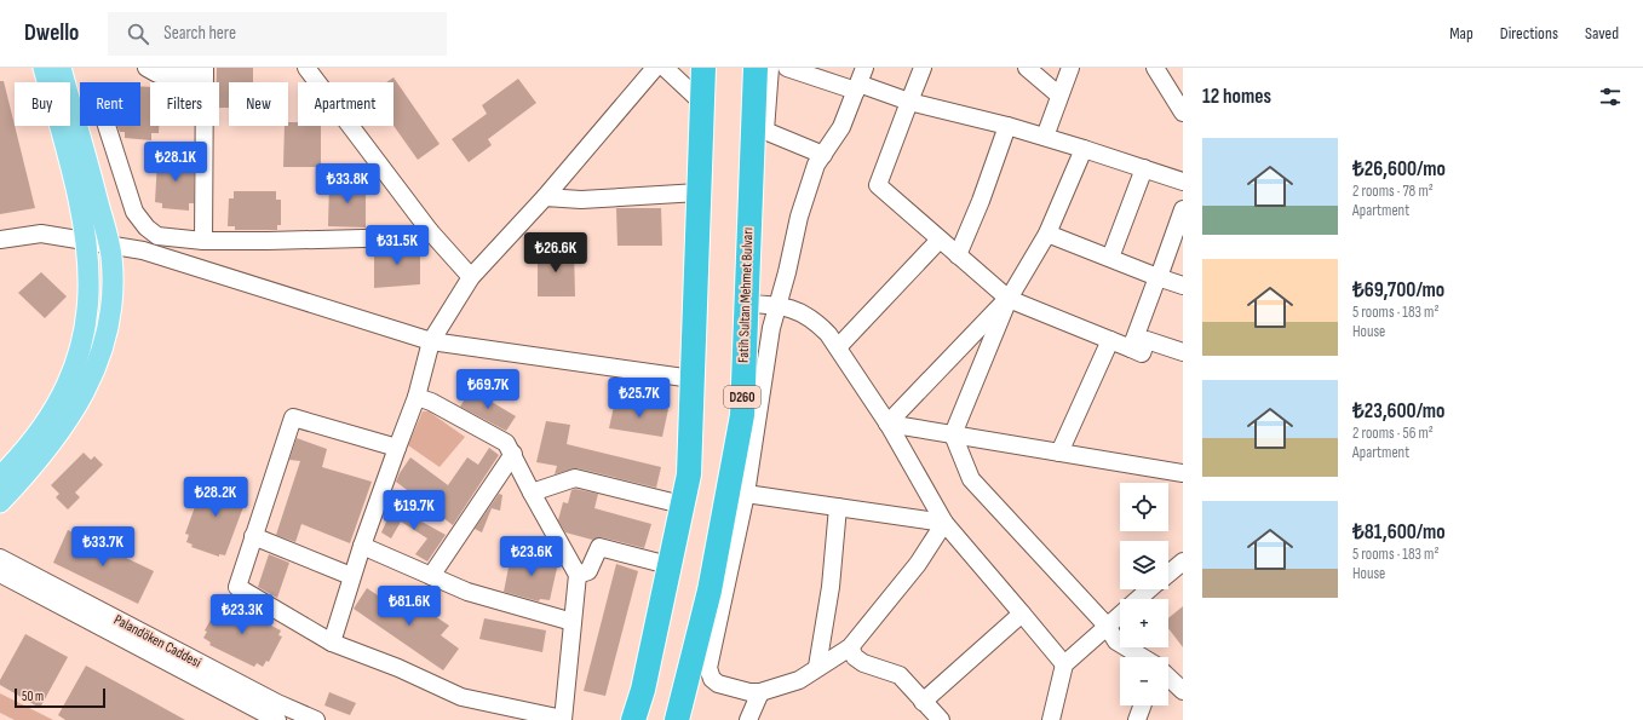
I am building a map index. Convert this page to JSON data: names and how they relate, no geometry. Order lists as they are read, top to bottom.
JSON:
{
  "streets": {
    "highway": ["Fatih Sultan Mehmet Bulvarı", "D260"],
    "street": ["Palandöken Caddesi"]
  },
  "scale_bar": "50 m",
  "page": {
    "header": "Dwello",
    "search": "Search here",
    "nav": ["Map", "Directions", "Saved"],
    "heading": "12 homes",
    "chip": [
      "Buy",
      "Rent",
      "Filters",
      "New",
      "Apartment"
    ],
    "list": [
      {
        "name": "₺26,600/mo",
        "note": "2 rooms · 78 m² · Apartment"
      },
      {
        "name": "₺69,700/mo",
        "note": "5 rooms · 183 m² · House"
      },
      {
        "name": "₺23,600/mo",
        "note": "2 rooms · 56 m² · Apartment"
      },
      {
        "name": "₺81,600/mo",
        "note": "5 rooms · 183 m² · House"
      }
    ],
    "price": [
      "₺28.1K",
      "₺33.8K",
      "₺31.5K",
      "₺26.6K",
      "₺69.7K",
      "₺25.7K",
      "₺28.2K",
      "₺19.7K",
      "₺33.7K",
      "₺23.6K",
      "₺81.6K",
      "₺23.3K"
    ],
    "map_buttons": ["+", "−"],
    "scale": "50 m"
  }
}
